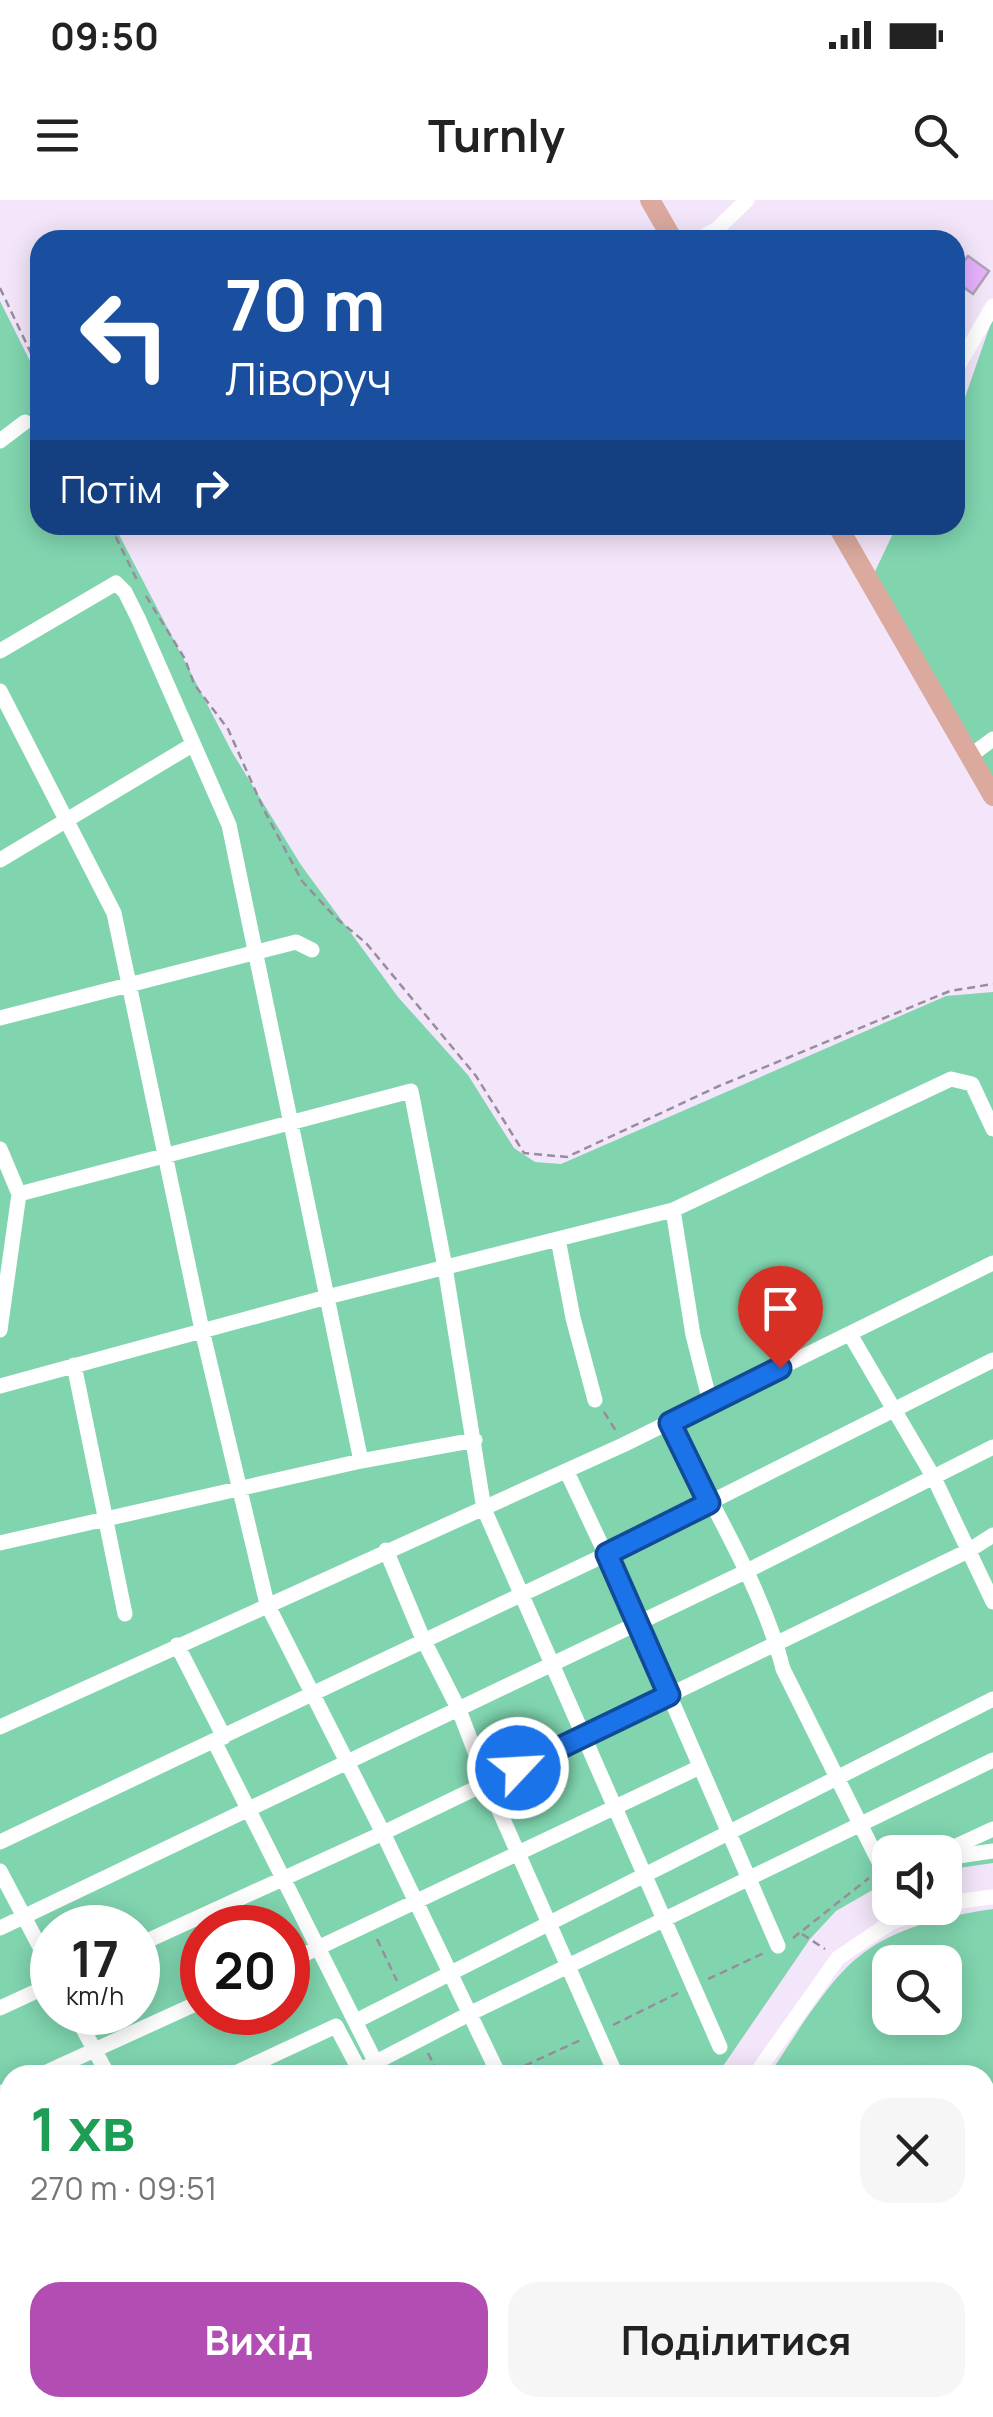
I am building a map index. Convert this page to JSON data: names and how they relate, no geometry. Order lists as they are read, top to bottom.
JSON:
{
  "page": {
    "status": "09:50",
    "header": "Turnly",
    "turn": ["70 m", "Ліворуч"],
    "then": "Потім",
    "speed": "17 km/h",
    "limit": "20",
    "heading": ["1 хв", "270 m · 09:51"],
    "buttons": ["Вихід", "Поділитися"]
  }
}
